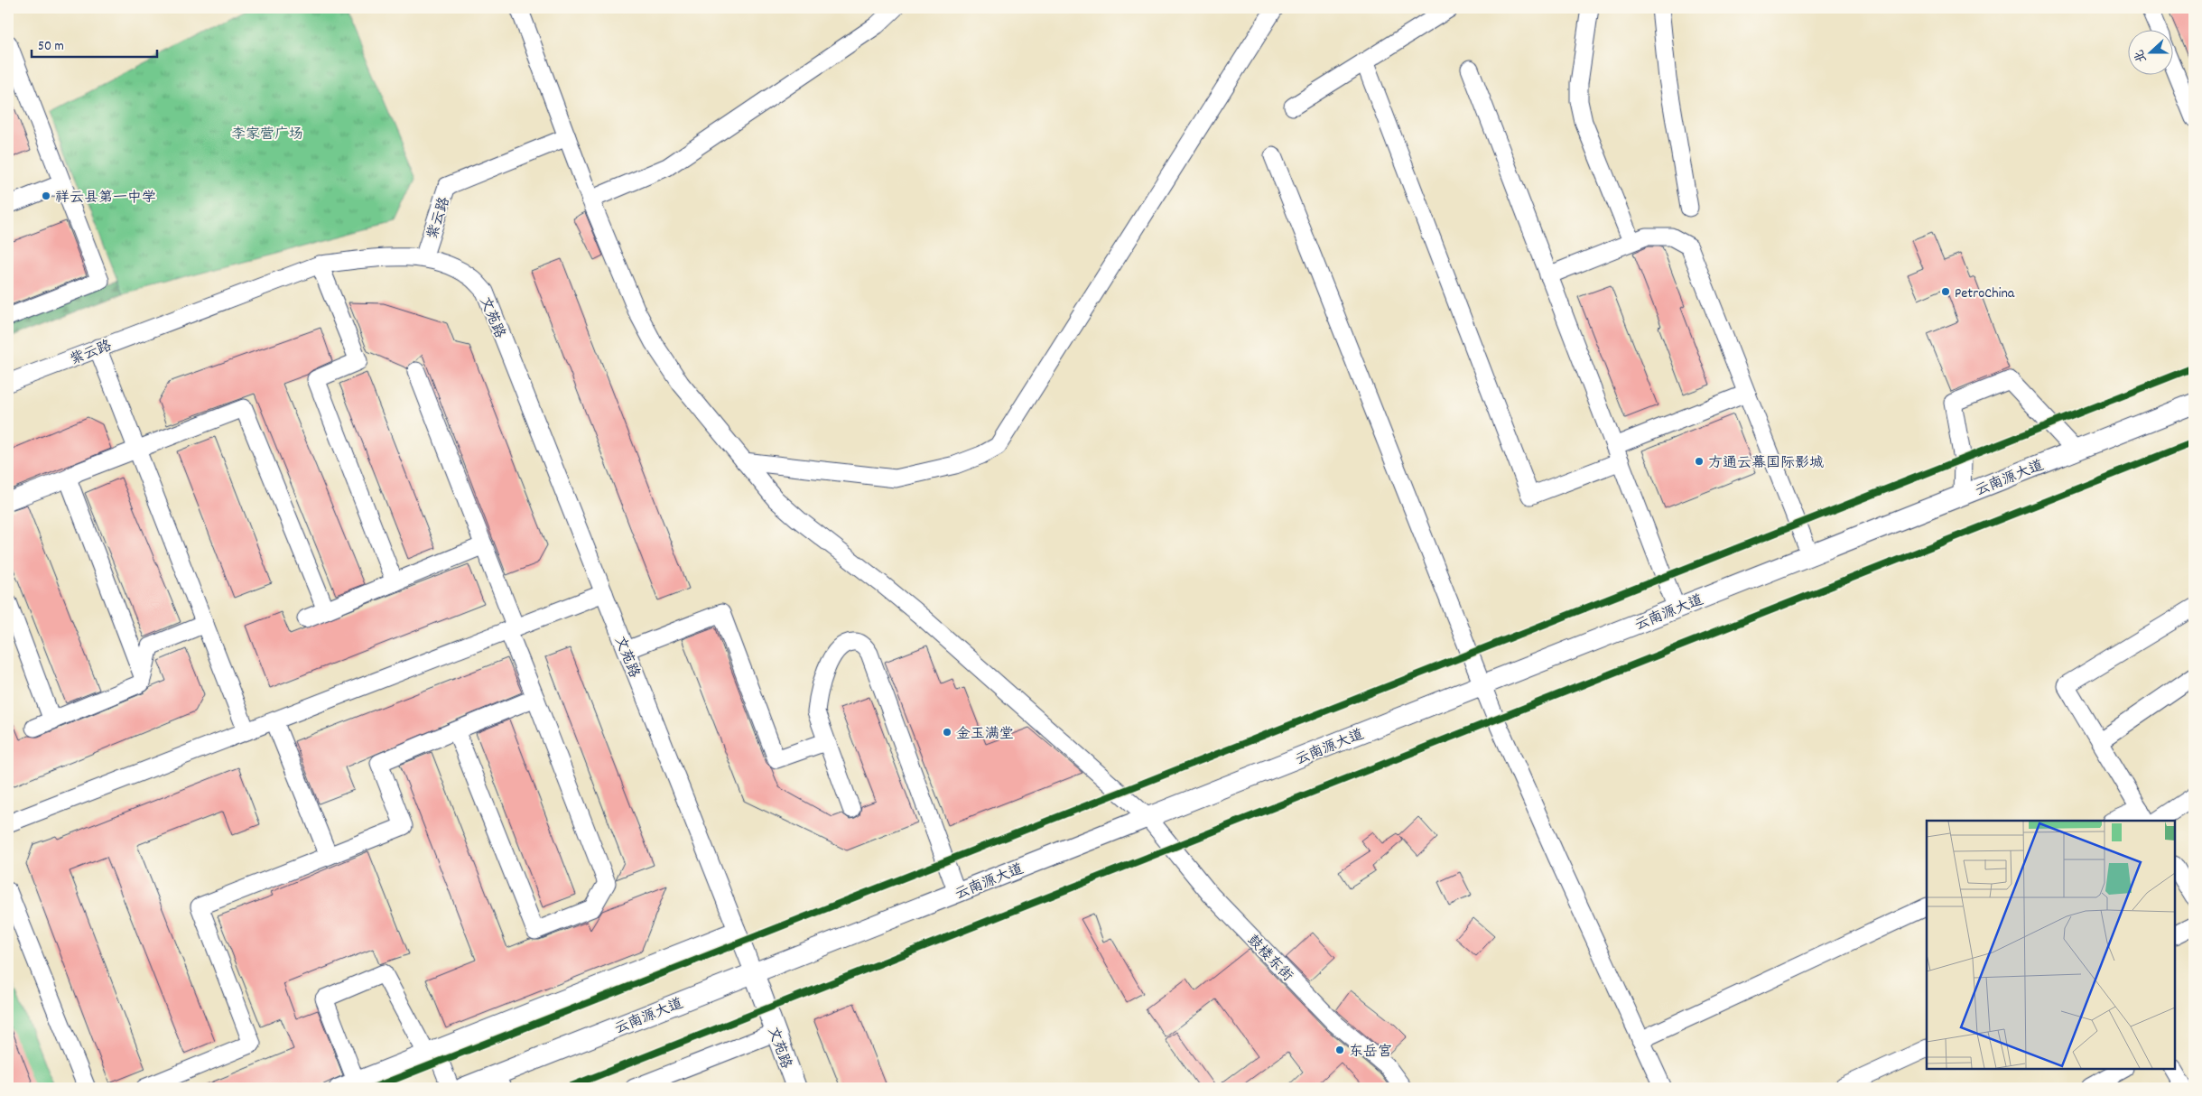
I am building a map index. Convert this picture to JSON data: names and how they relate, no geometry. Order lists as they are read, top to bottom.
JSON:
{
  "streets": {
    "main road": ["文苑路", "云南源大道"],
    "street": ["紫云路", "鼓楼东街"]
  },
  "crossings": [
    ["紫云路", "文苑路"],
    ["文苑路", "云南源大道"],
    ["云南源大道", "鼓楼东街"]
  ],
  "parks": ["李家营广场"],
  "places": [
    "祥云县第一中学",
    "PetroChina",
    "方通云幕国际影城",
    "金玉满堂",
    "东岳宫"
  ],
  "scale_bar": "50 m",
  "north": "left"
}
